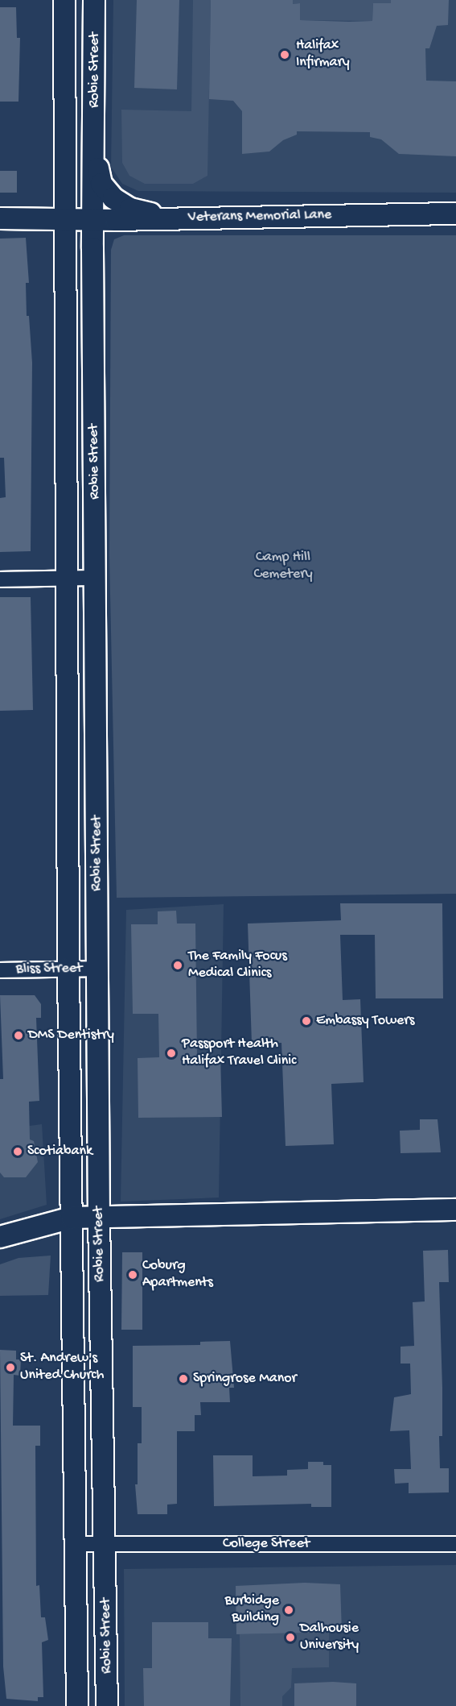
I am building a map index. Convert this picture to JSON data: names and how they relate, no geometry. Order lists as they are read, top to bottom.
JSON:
{
  "streets": {
    "main road": ["Robie Street", "Veterans Memorial Lane"],
    "street": ["Bliss Street", "College Street"]
  },
  "crossings": [
    ["Robie Street", "Veterans Memorial Lane"],
    ["Robie Street", "Bliss Street"],
    ["Robie Street", "College Street"]
  ],
  "parks": ["Camp Hill Cemetery"],
  "places": [
    "Halifax Infirmary",
    "The Family Focus Medical Clinics",
    "Embassy Towers",
    "DMS Dentistry",
    "Passport Health Halifax Travel Clinic",
    "Scotiabank",
    "Coburg Apartments",
    "St. Andrew's United Church",
    "Springrose Manor",
    "Burbidge Building",
    "Dalhousie University"
  ]
}
